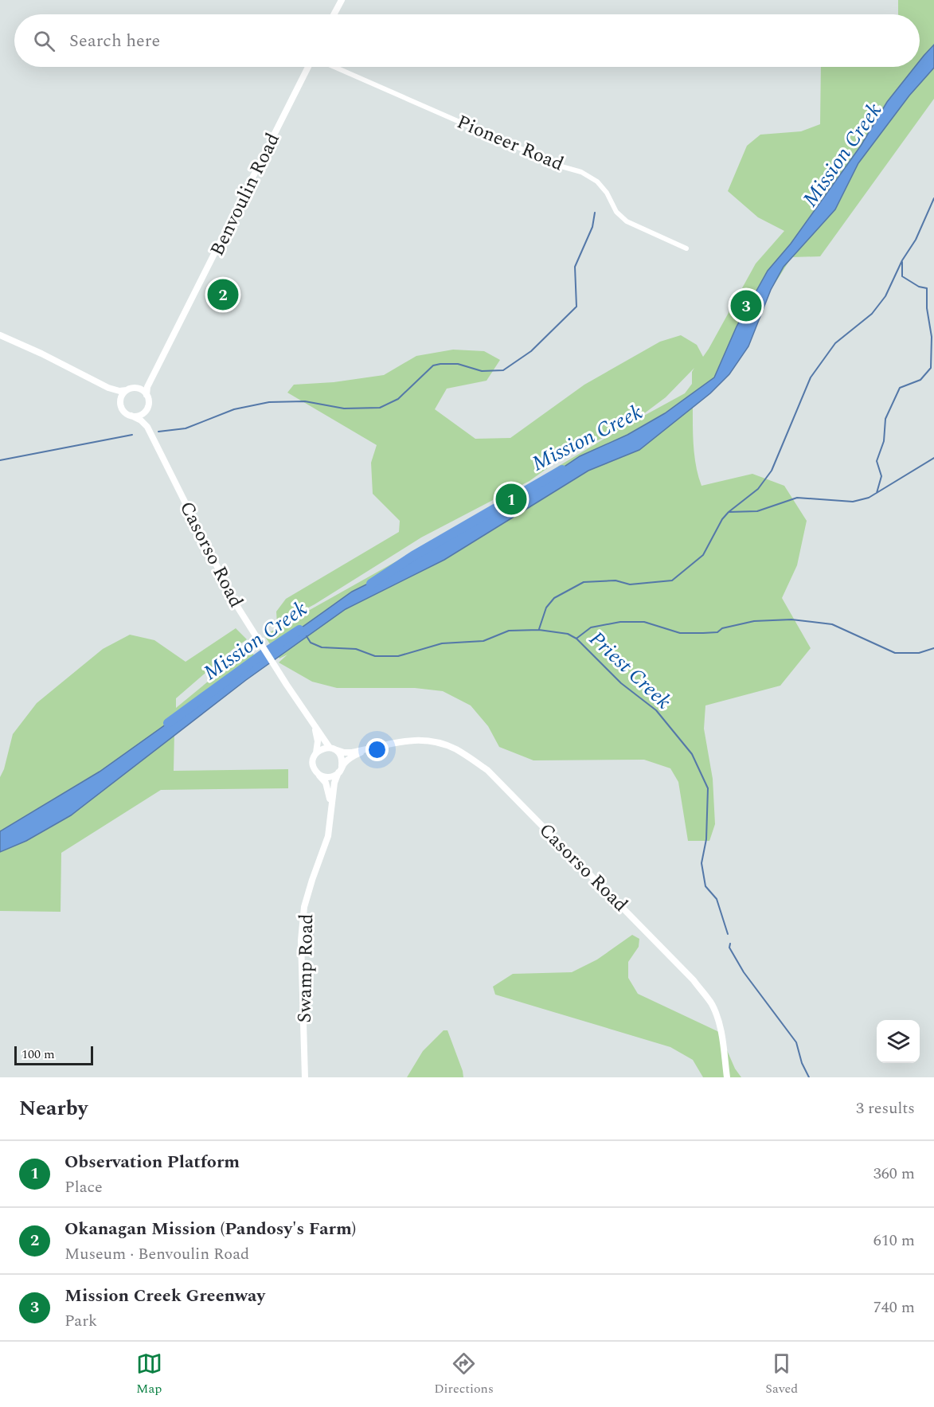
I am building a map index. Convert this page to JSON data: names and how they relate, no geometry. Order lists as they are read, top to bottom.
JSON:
{
  "streets": {
    "main road": ["Benvoulin Road", "Casorso Road", "Swamp Road"],
    "street": ["Pioneer Road"]
  },
  "crossings": [
    ["Benvoulin Road", "Casorso Road"],
    ["Casorso Road", "Swamp Road"]
  ],
  "water": ["Mission Creek", "Priest Creek"],
  "scale_bar": "100 m",
  "page": {
    "search": "Search here",
    "pins": ["2", "3", "1"],
    "scale": "100 m",
    "heading": ["Nearby", "3 results"],
    "list": [
      {
        "mark": "1",
        "name": "Observation Platform",
        "note": "Place",
        "value": "360 m"
      },
      {
        "mark": "2",
        "name": "Okanagan Mission (Pandosy's Farm)",
        "note": "Museum · Benvoulin Road",
        "value": "610 m"
      },
      {
        "mark": "3",
        "name": "Mission Creek Greenway",
        "note": "Park",
        "value": "740 m"
      }
    ],
    "nav": ["Map", "Directions", "Saved"]
  }
}
